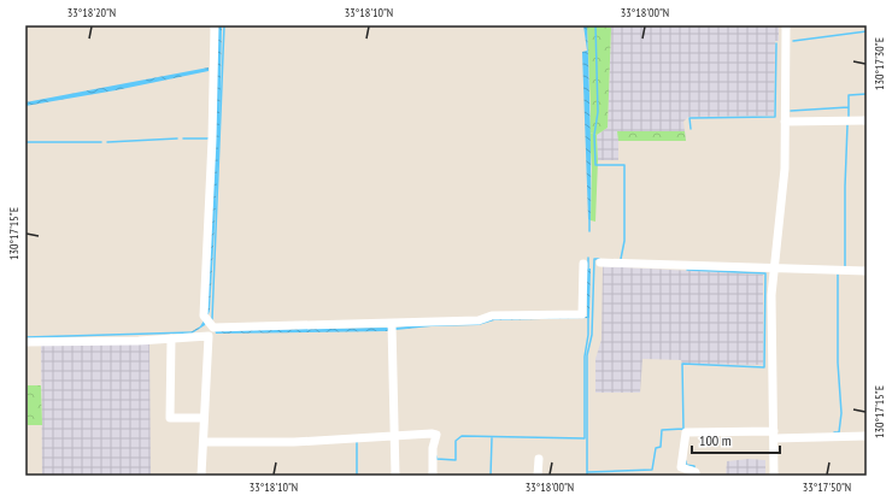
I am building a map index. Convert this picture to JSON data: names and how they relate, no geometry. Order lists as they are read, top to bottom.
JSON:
{
  "scale_bar": "100 m",
  "coordinates": [
    "33°18'20\"N",
    "33°18'10\"N",
    "33°18'00\"N",
    "130°17'30\"E",
    "130°17'15\"E",
    "33°17'50\"N"
  ]
}
